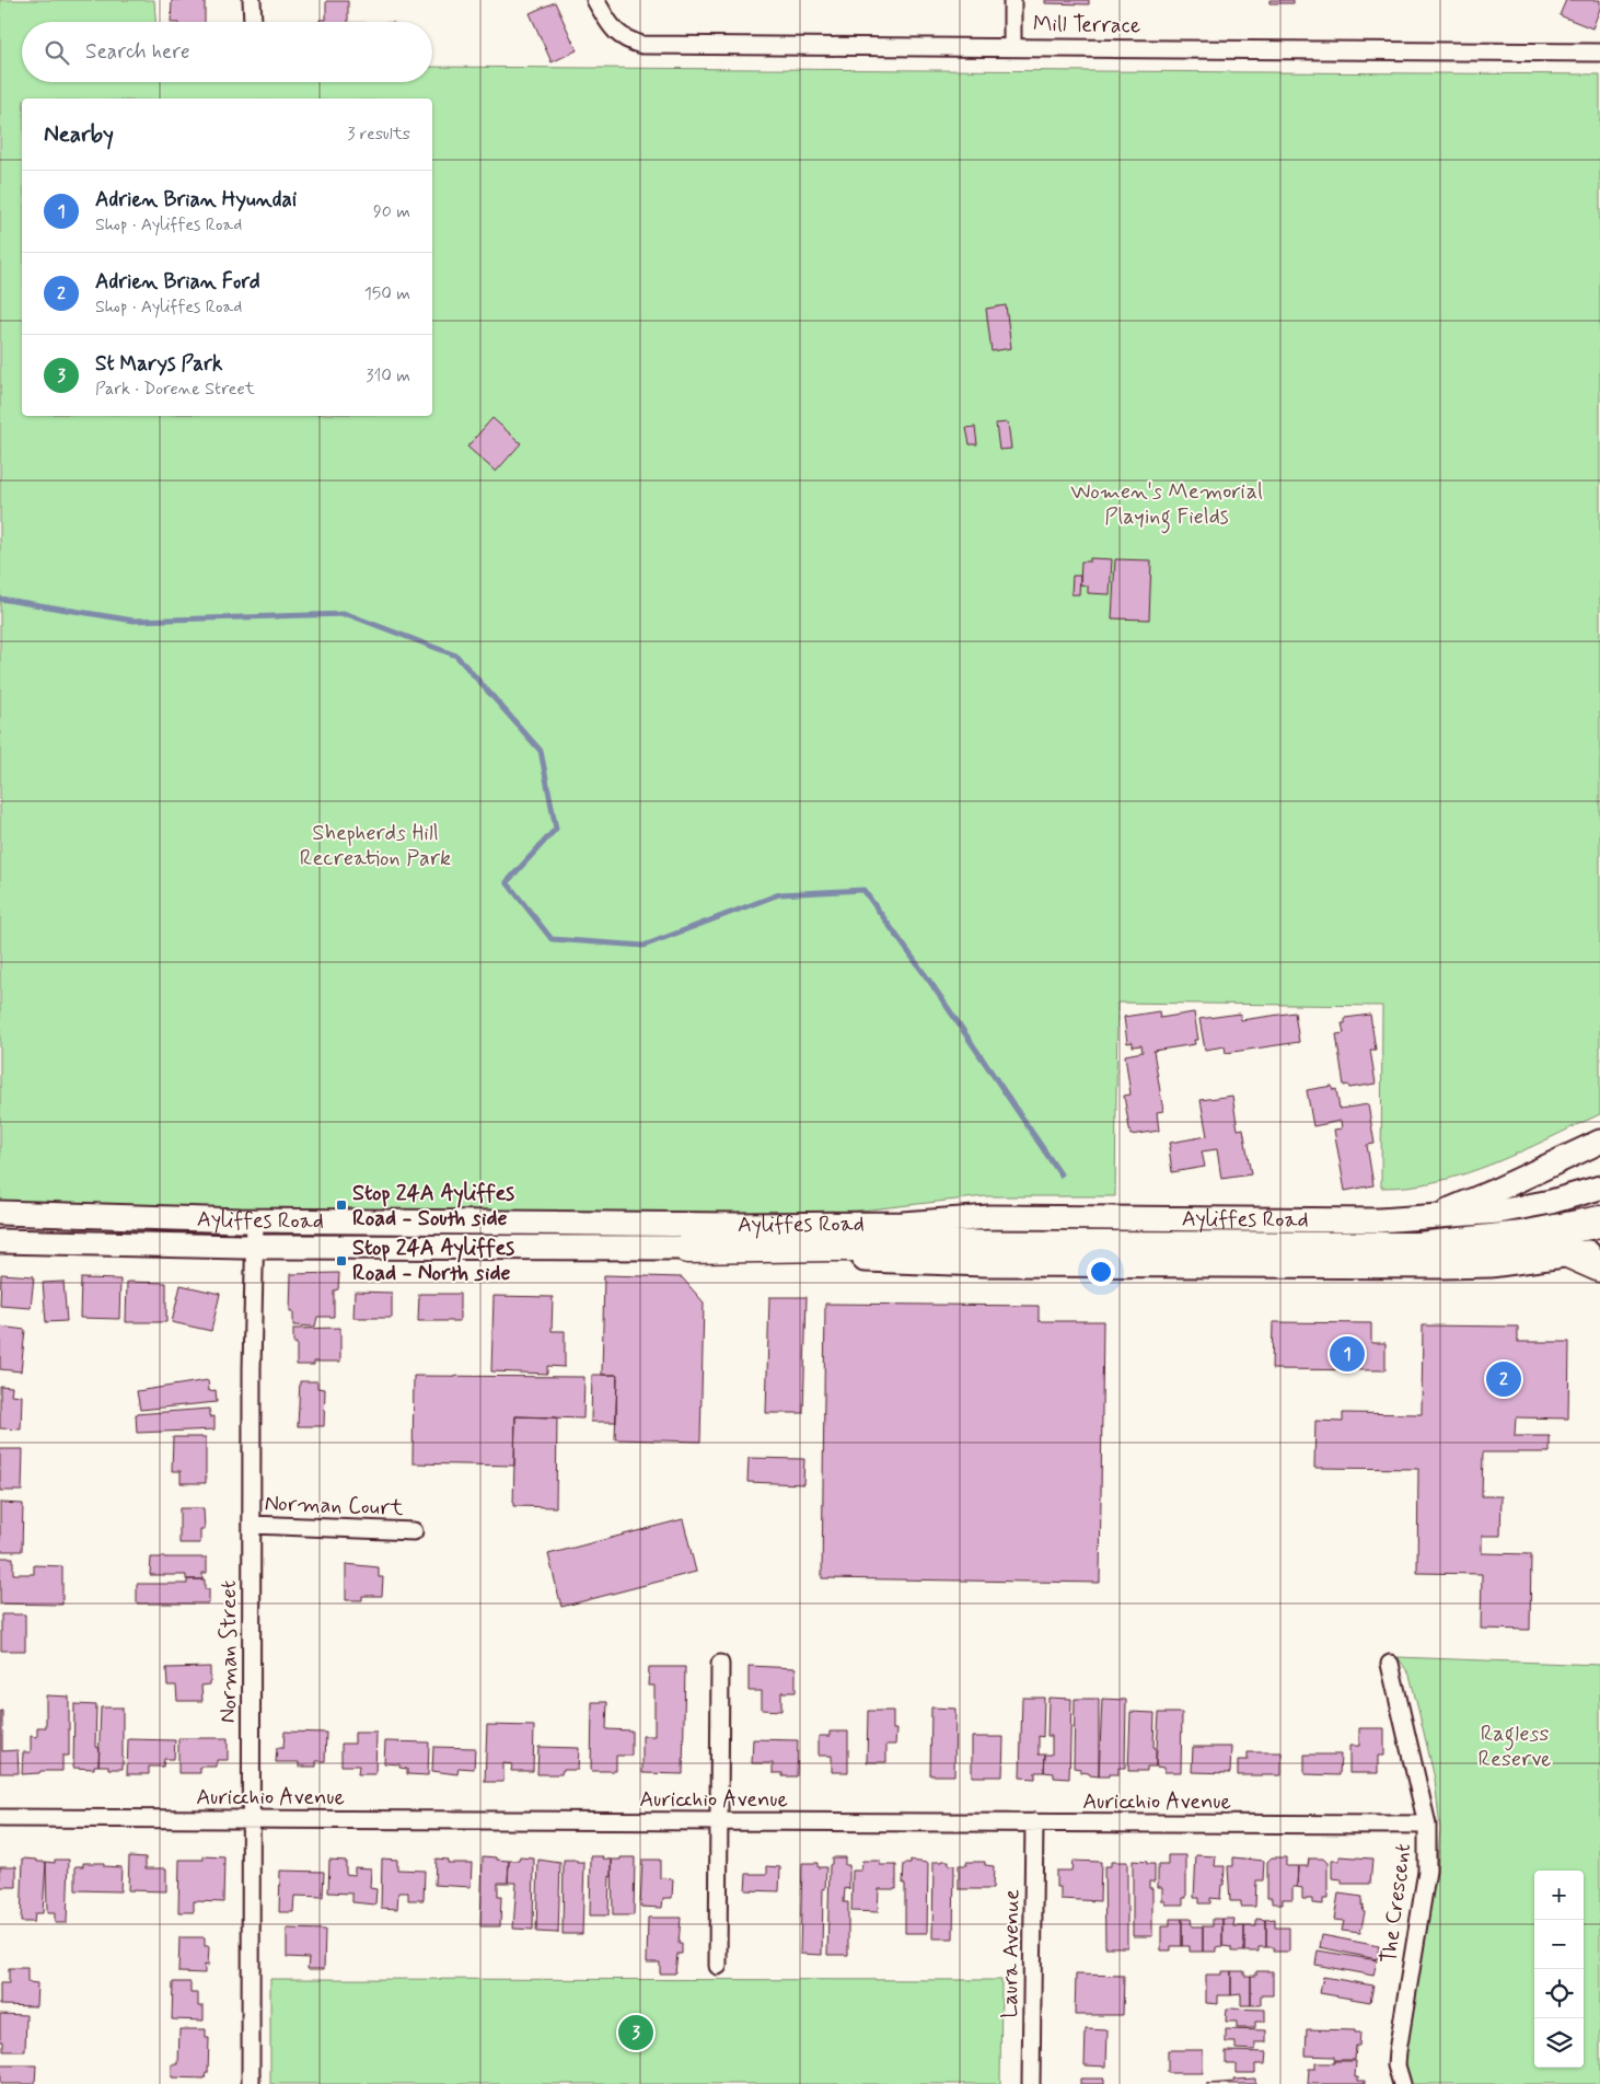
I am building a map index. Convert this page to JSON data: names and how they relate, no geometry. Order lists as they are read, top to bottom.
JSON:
{
  "streets": {
    "main road": ["Ayliffes Road"],
    "street": [
      "Mill Terrace",
      "Norman Court",
      "Norman Street",
      "Auricchio Avenue",
      "The Crescent",
      "Laura Avenue"
    ]
  },
  "crossings": [
    ["Ayliffes Road", "Norman Street"],
    ["Norman Court", "Norman Street"],
    ["Norman Street", "Auricchio Avenue"],
    ["Auricchio Avenue", "The Crescent"],
    ["Auricchio Avenue", "Laura Avenue"]
  ],
  "parks": ["Women's Memorial Playing Fields", "Shepherds Hill Recreation Park", "Ragless Reserve"],
  "places": {
    "transit": ["Stop 24A Ayliffes Road - South side", "Stop 24A Ayliffes Road - North side"]
  },
  "page": {
    "search": "Search here",
    "heading": ["Nearby", "3 results"],
    "list": [
      {
        "mark": "1",
        "name": "Adrien Brian Hyundai",
        "note": "Shop · Ayliffes Road",
        "value": "90 m"
      },
      {
        "mark": "2",
        "name": "Adrien Brian Ford",
        "note": "Shop · Ayliffes Road",
        "value": "150 m"
      },
      {
        "mark": "3",
        "name": "St Marys Park",
        "note": "Park · Dorene Street",
        "value": "310 m"
      }
    ],
    "pins": ["1", "2", "3"],
    "map_buttons": ["+", "−"]
  }
}
